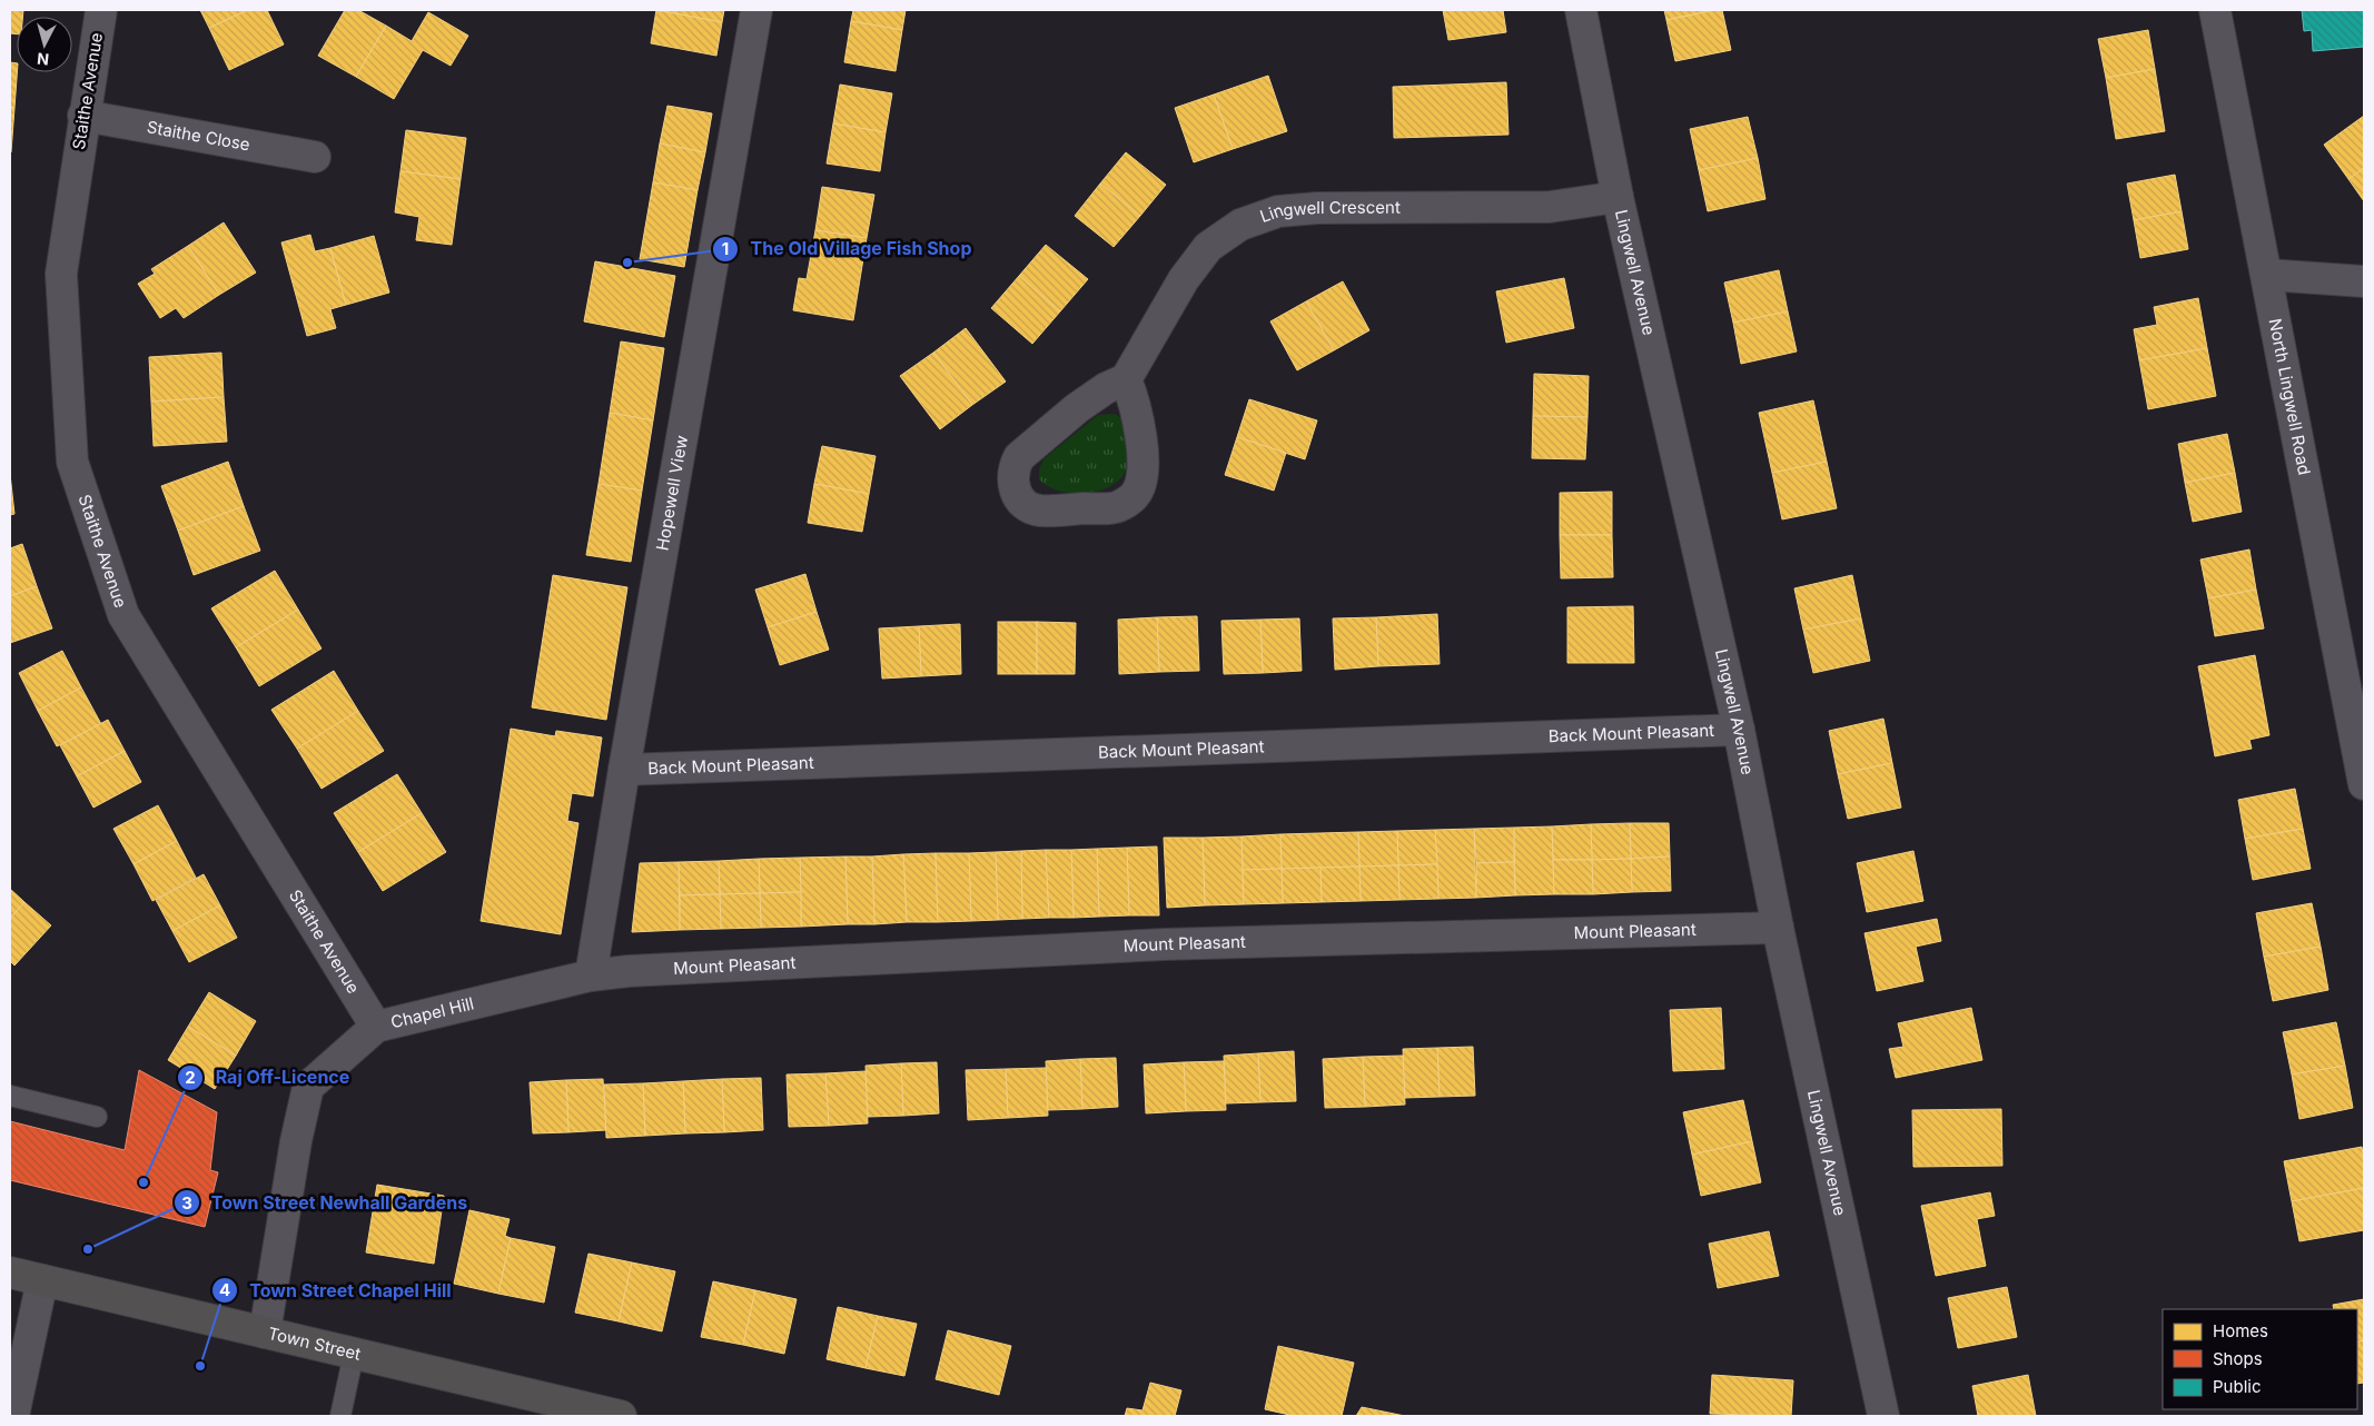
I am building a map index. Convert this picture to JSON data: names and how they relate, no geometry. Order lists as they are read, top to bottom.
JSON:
{
  "streets": {
    "street": [
      "Staithe Avenue",
      "Staithe Close",
      "Lingwell Crescent",
      "Lingwell Avenue",
      "North Lingwell Road",
      "Hopewell View",
      "Back Mount Pleasant",
      "Mount Pleasant",
      "Chapel Hill",
      "Town Street"
    ]
  },
  "crossings": [
    ["Staithe Avenue", "Staithe Close"],
    ["Staithe Avenue", "Chapel Hill"],
    ["Lingwell Crescent", "Lingwell Avenue"],
    ["Lingwell Avenue", "Back Mount Pleasant"],
    ["Lingwell Avenue", "Mount Pleasant"],
    ["Hopewell View", "Back Mount Pleasant"],
    ["Hopewell View", "Mount Pleasant"],
    ["Hopewell View", "Chapel Hill"],
    ["Mount Pleasant", "Chapel Hill"],
    ["Chapel Hill", "Town Street"]
  ],
  "places": [
    "The Old Village Fish Shop",
    "Raj Off-Licence",
    "Town Street Newhall Gardens",
    "Town Street Chapel Hill"
  ],
  "legend": ["Homes", "Shops", "Public"],
  "north": "bottom"
}
